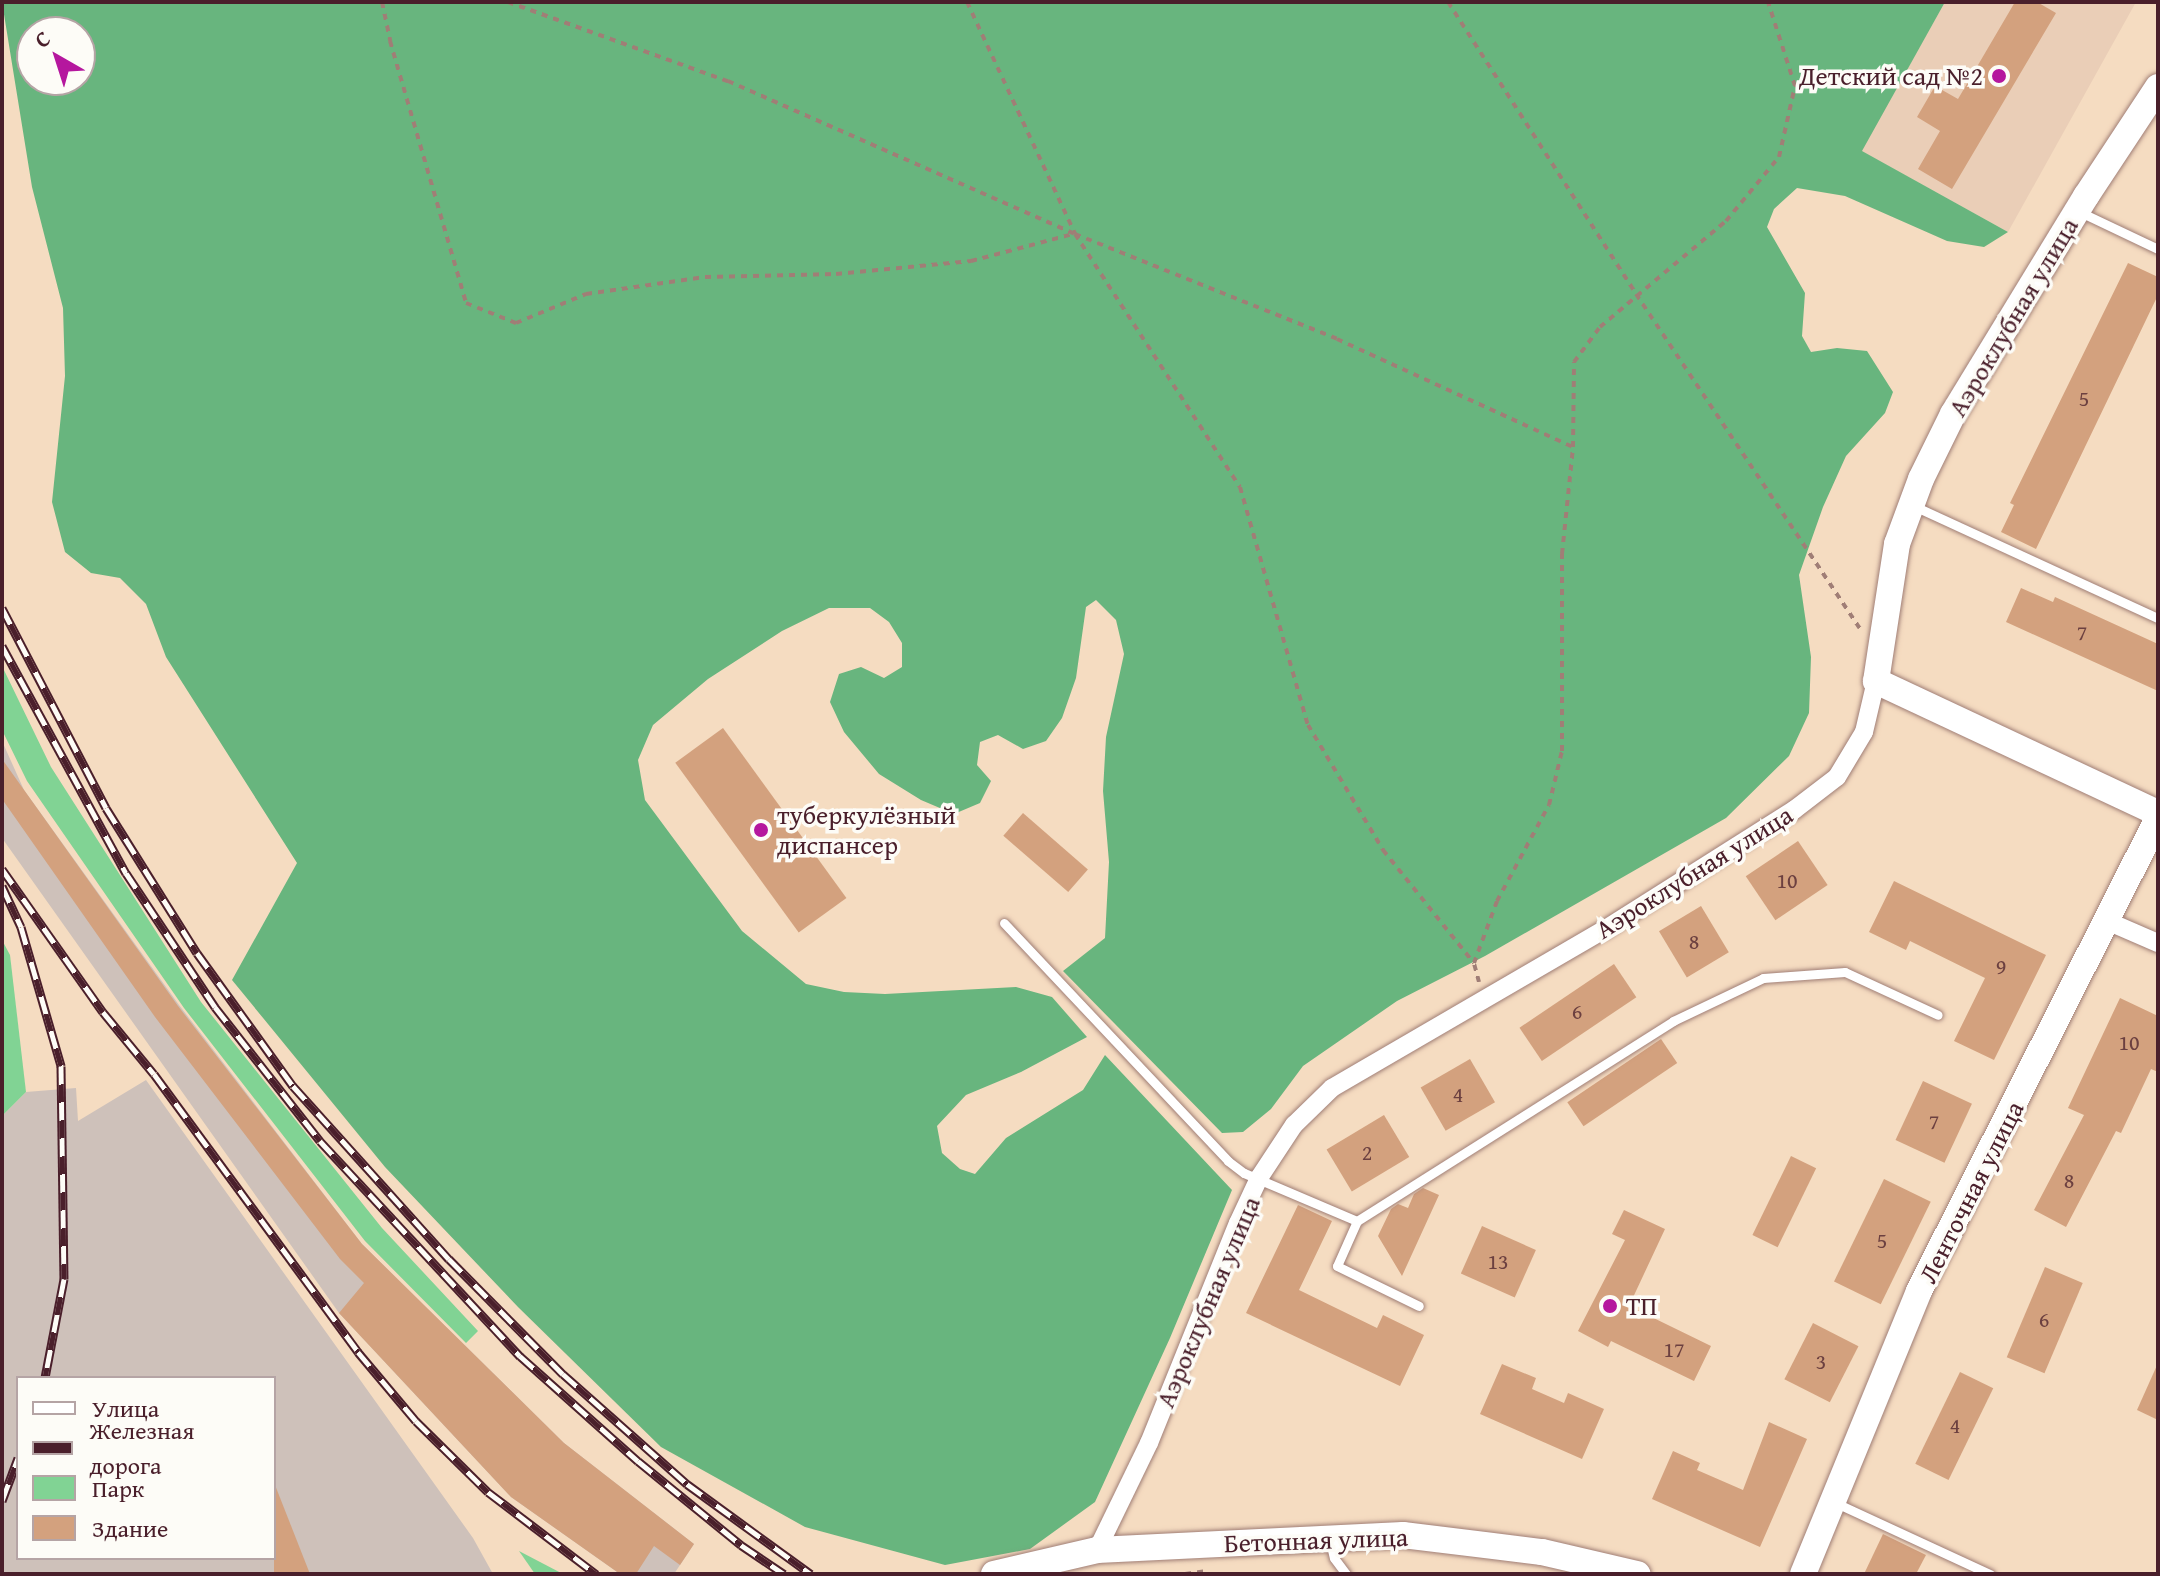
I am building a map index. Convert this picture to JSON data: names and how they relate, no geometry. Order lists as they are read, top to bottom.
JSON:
{
  "streets": {
    "street": ["Аэроклубная улица", "Ленточная улица", "Бетонная улица"]
  },
  "crossings": [
    ["Аэроклубная улица", "Бетонная улица"]
  ],
  "places": ["Детский сад №2", "туберкулёзный диспансер", "ТП"],
  "house_numbers": [
    "5",
    "7",
    "10",
    "8",
    "9",
    "6",
    "10",
    "4",
    "7",
    "2",
    "8",
    "5",
    "13",
    "6",
    "17",
    "3",
    "4"
  ],
  "legend": [
    "Улица",
    "Железная дорога",
    "Парк",
    "Здание"
  ],
  "north": "top left"
}
